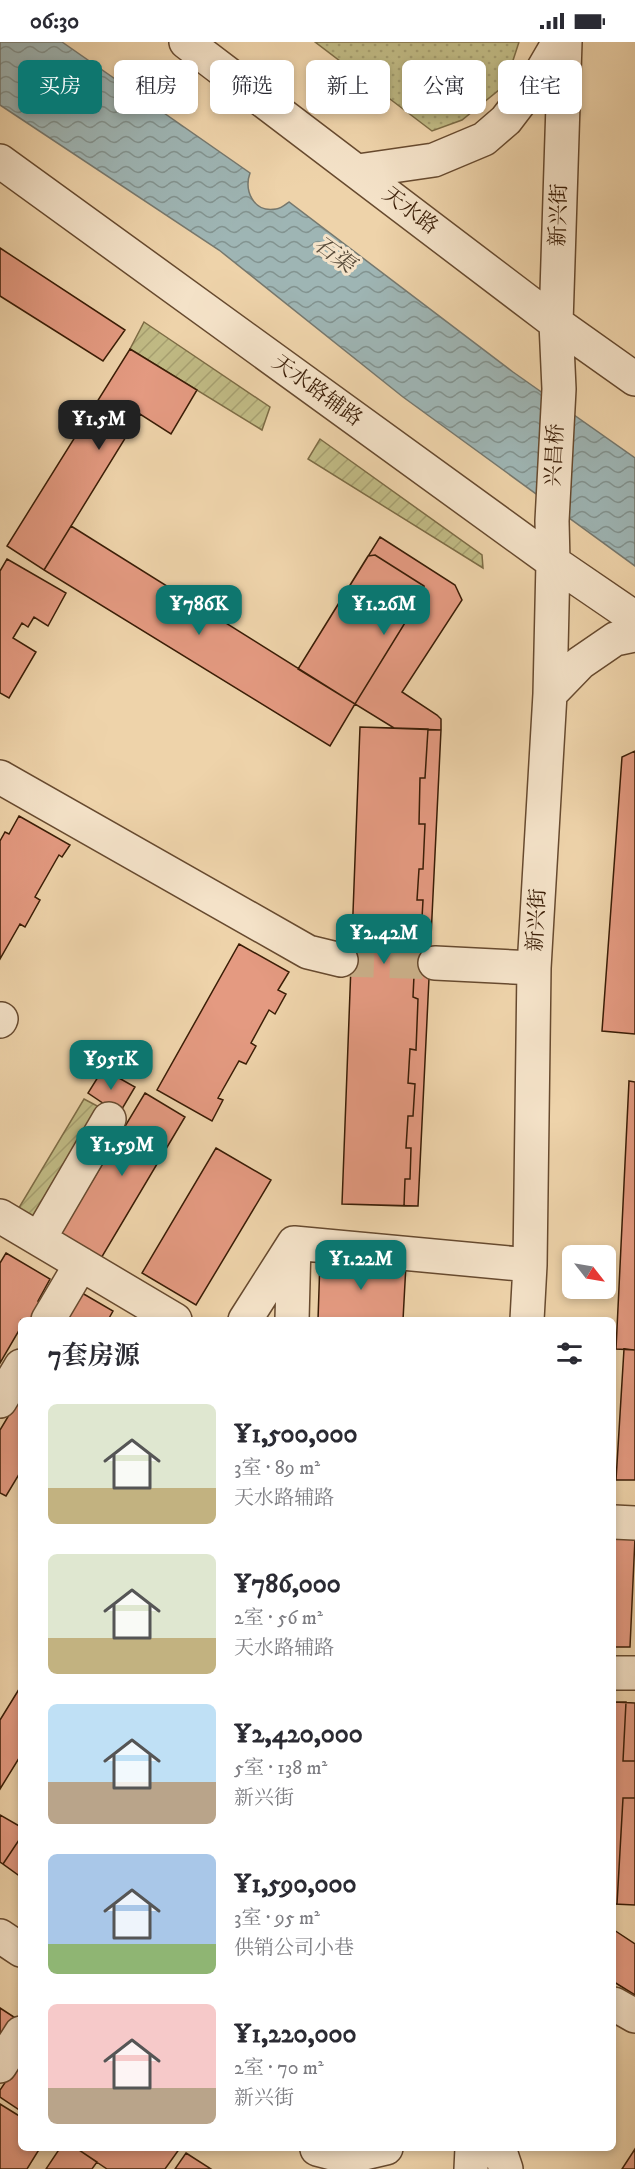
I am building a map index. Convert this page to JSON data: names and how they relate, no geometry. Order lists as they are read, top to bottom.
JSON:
{
  "streets": {
    "street": [
      "天水路",
      "新兴街",
      "天水路辅路",
      "兴昌桥"
    ]
  },
  "crossings": [
    ["天水路", "新兴街"],
    ["新兴街", "天水路辅路"],
    ["新兴街", "兴昌桥"]
  ],
  "water": ["石渠"],
  "north": "bottom right",
  "page": {
    "status": "06:30",
    "chip": [
      "买房",
      "租房",
      "筛选",
      "新上",
      "公寓",
      "住宅"
    ],
    "price": [
      "¥1.5M",
      "¥786K",
      "¥1.26M",
      "¥2.42M",
      "¥951K",
      "¥1.59M",
      "¥1.22M"
    ],
    "heading": "7套房源",
    "list": [
      {
        "name": "¥1,500,000",
        "note": "3室 · 89 m² · 天水路辅路"
      },
      {
        "name": "¥786,000",
        "note": "2室 · 56 m² · 天水路辅路"
      },
      {
        "name": "¥2,420,000",
        "note": "5室 · 138 m² · 新兴街"
      },
      {
        "name": "¥1,590,000",
        "note": "3室 · 95 m² · 供销公司小巷"
      },
      {
        "name": "¥1,220,000",
        "note": "2室 · 70 m² · 新兴街"
      }
    ]
  }
}
